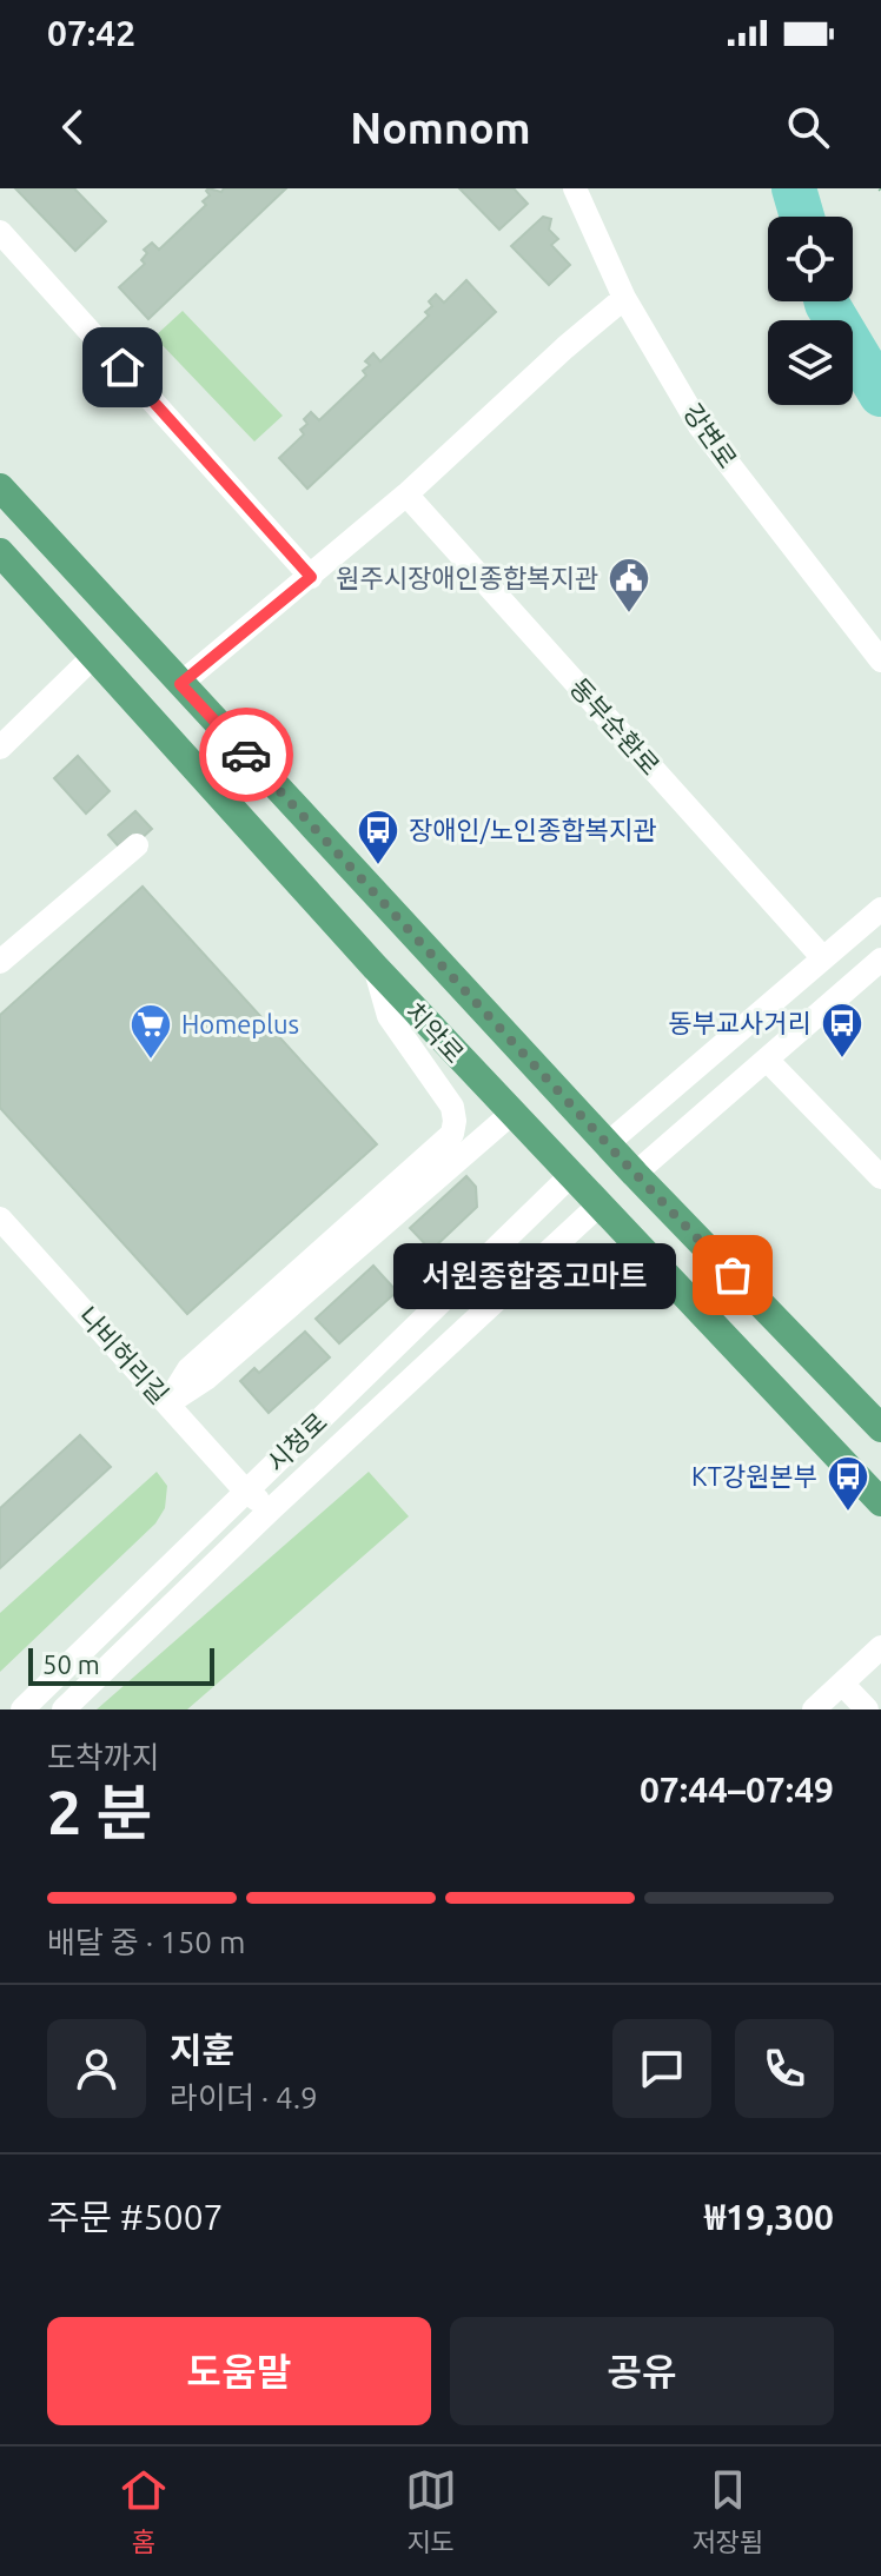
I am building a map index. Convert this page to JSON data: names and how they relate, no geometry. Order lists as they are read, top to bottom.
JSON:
{
  "streets": {
    "main road": ["치악로"],
    "street": [
      "강변로",
      "동부순환로",
      "나비허리길",
      "시청로"
    ]
  },
  "crossings": [
    ["치악로", "시청로"],
    ["나비허리길", "시청로"]
  ],
  "places": {
    "public building": ["원주시장애인종합복지관"],
    "bus stop": ["장애인/노인종합복지관", "동부교사거리", "KT강원본부"],
    "supermarket": ["Homeplus"],
    "other": ["서원종합중고마트"]
  },
  "scale_bar": "50 m",
  "page": {
    "status": "07:42",
    "header": "Nomnom",
    "bubble": "서원종합중고마트",
    "scale": "50 m",
    "heading": ["2 분", "도착까지", "07:44–07:49"],
    "panel": [
      "지훈",
      "라이더 · 4.9",
      "주문 #5007",
      "₩19,300"
    ],
    "bar": "배달 중 · 150 m",
    "buttons": ["도움말", "공유"],
    "tabs": ["홈", "지도", "저장됨"]
  }
}
